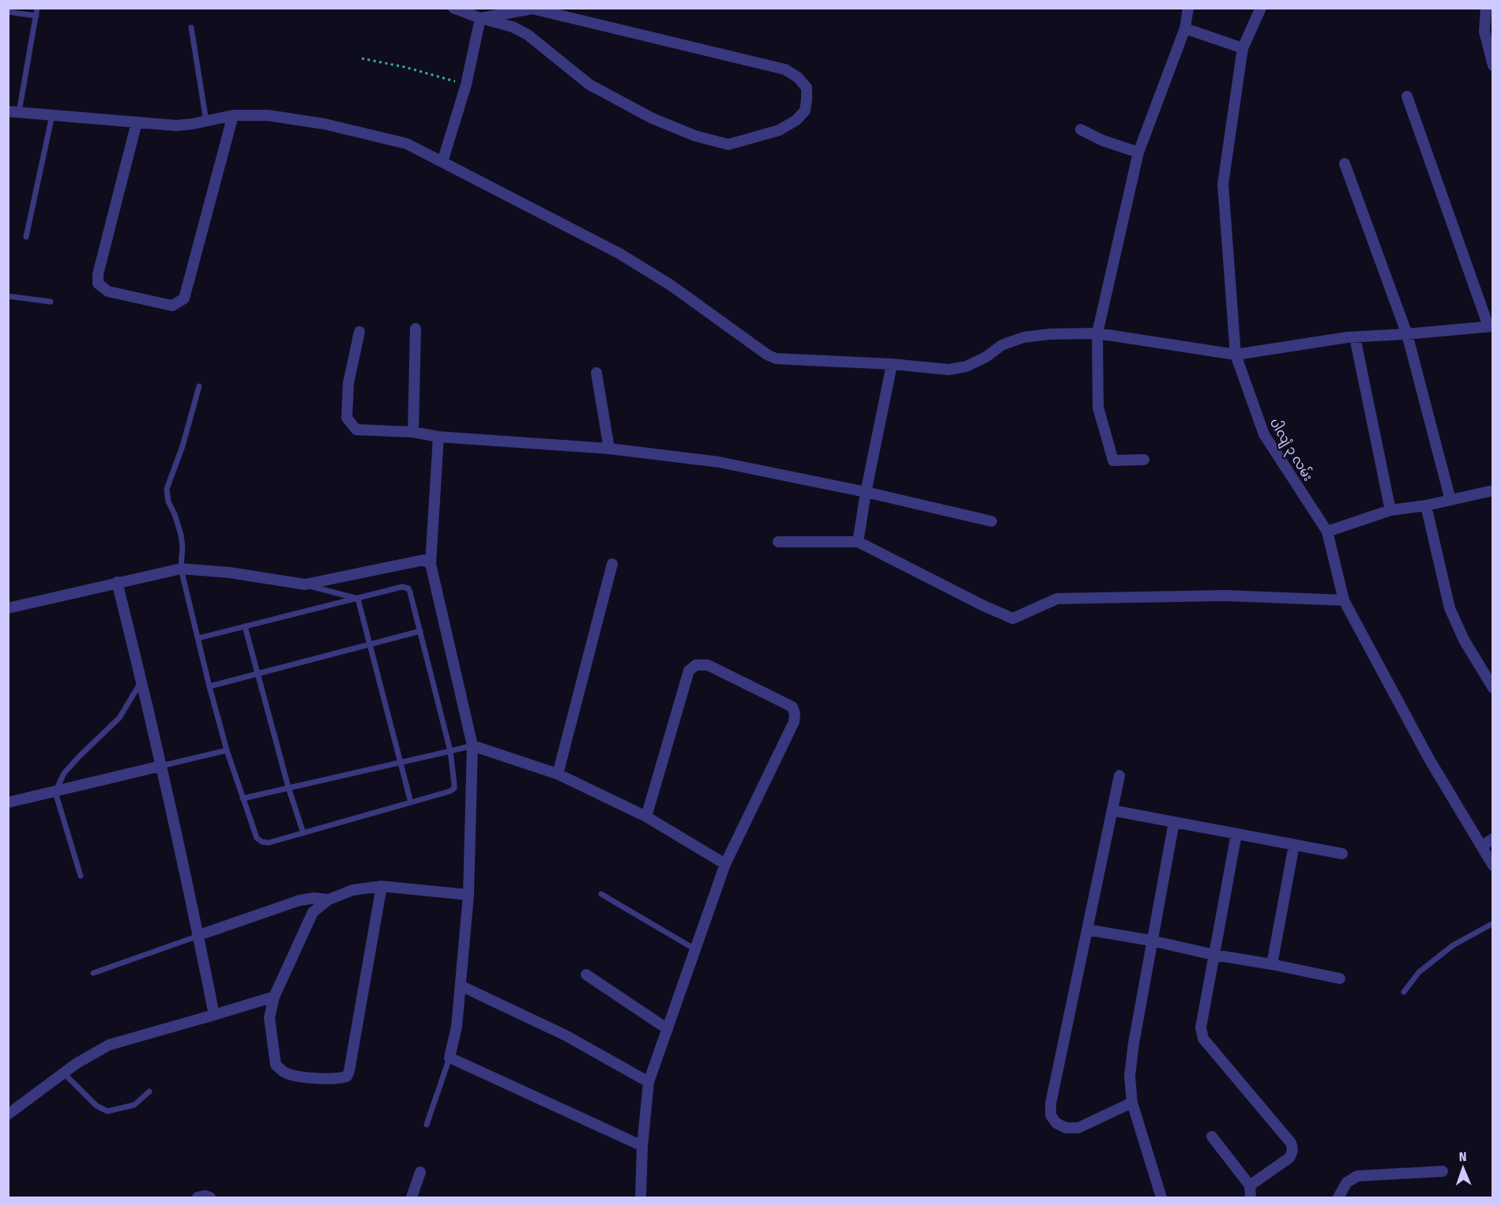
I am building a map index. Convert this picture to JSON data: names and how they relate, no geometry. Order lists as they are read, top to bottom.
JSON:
{
  "streets": {
    "street": ["ပါလျံ ၃ လမ်း"]
  },
  "north": "top"
}
